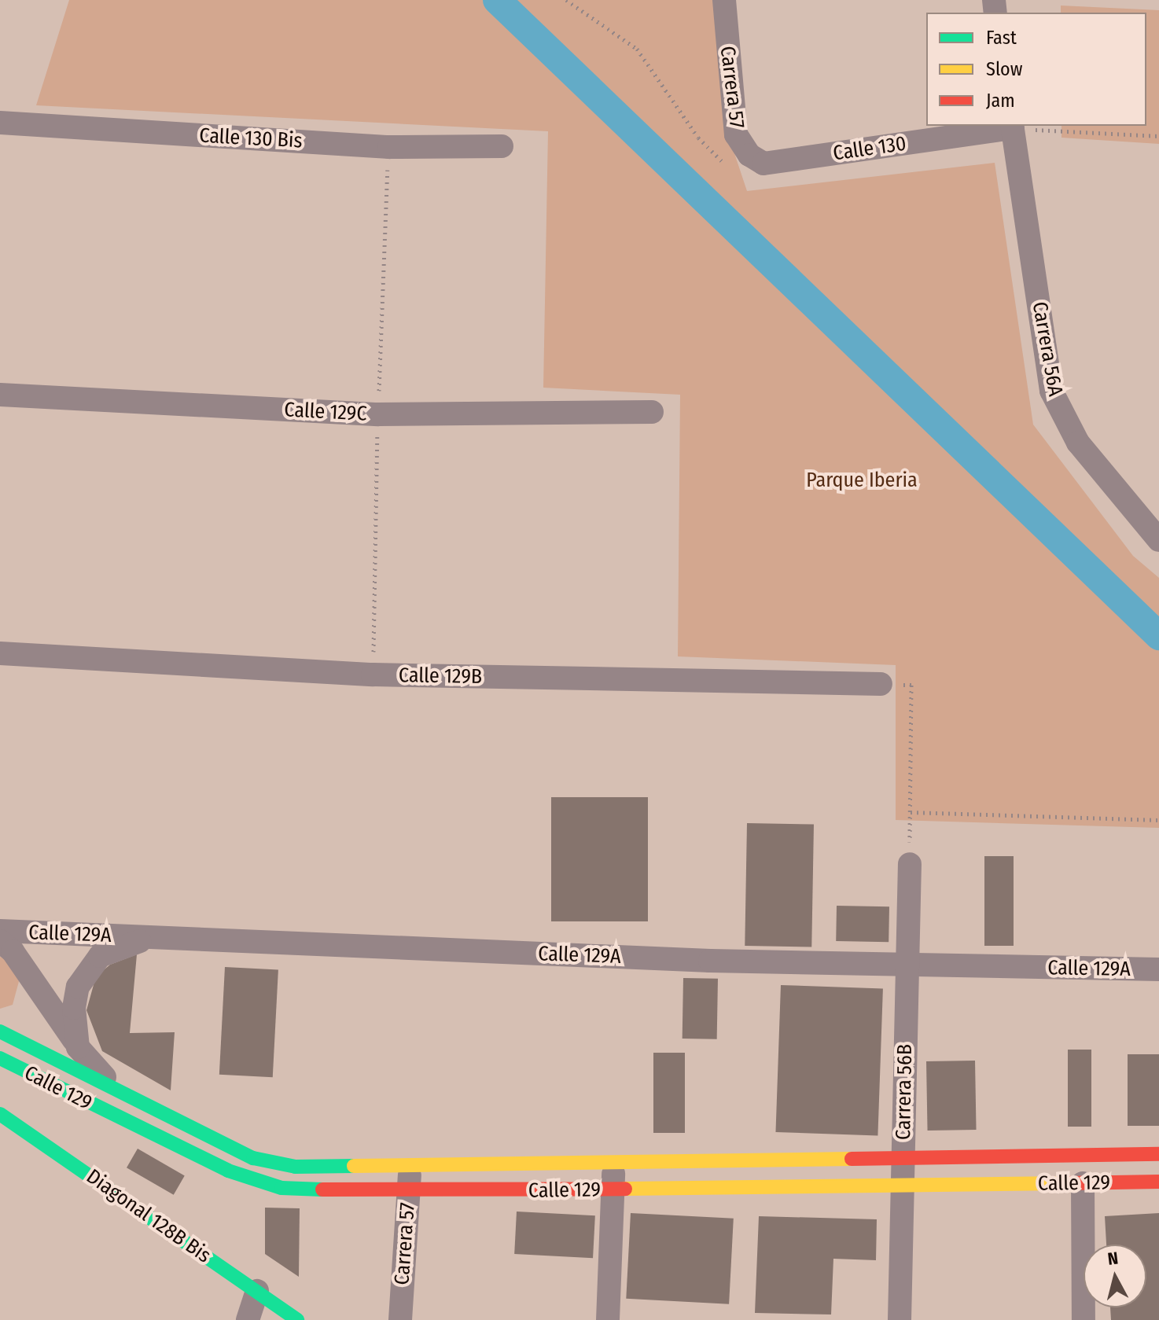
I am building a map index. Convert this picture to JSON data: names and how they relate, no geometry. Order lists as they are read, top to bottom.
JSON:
{
  "streets": {
    "main road": ["Calle 129", "Diagonal 128B Bis"],
    "street": [
      "Carrera 57",
      "Calle 130 Bis",
      "Calle 130",
      "Carrera 56A",
      "Calle 129C",
      "Calle 129B",
      "Calle 129A",
      "Carrera 56B"
    ]
  },
  "crossings": [
    ["Carrera 57", "Calle 130"],
    ["Carrera 57", "Calle 129"],
    ["Calle 130", "Carrera 56A"],
    ["Calle 129A", "Carrera 56B"],
    ["Calle 129", "Carrera 56B"]
  ],
  "parks": ["Parque Iberia"],
  "legend": ["Fast", "Slow", "Jam"],
  "north": "top"
}
